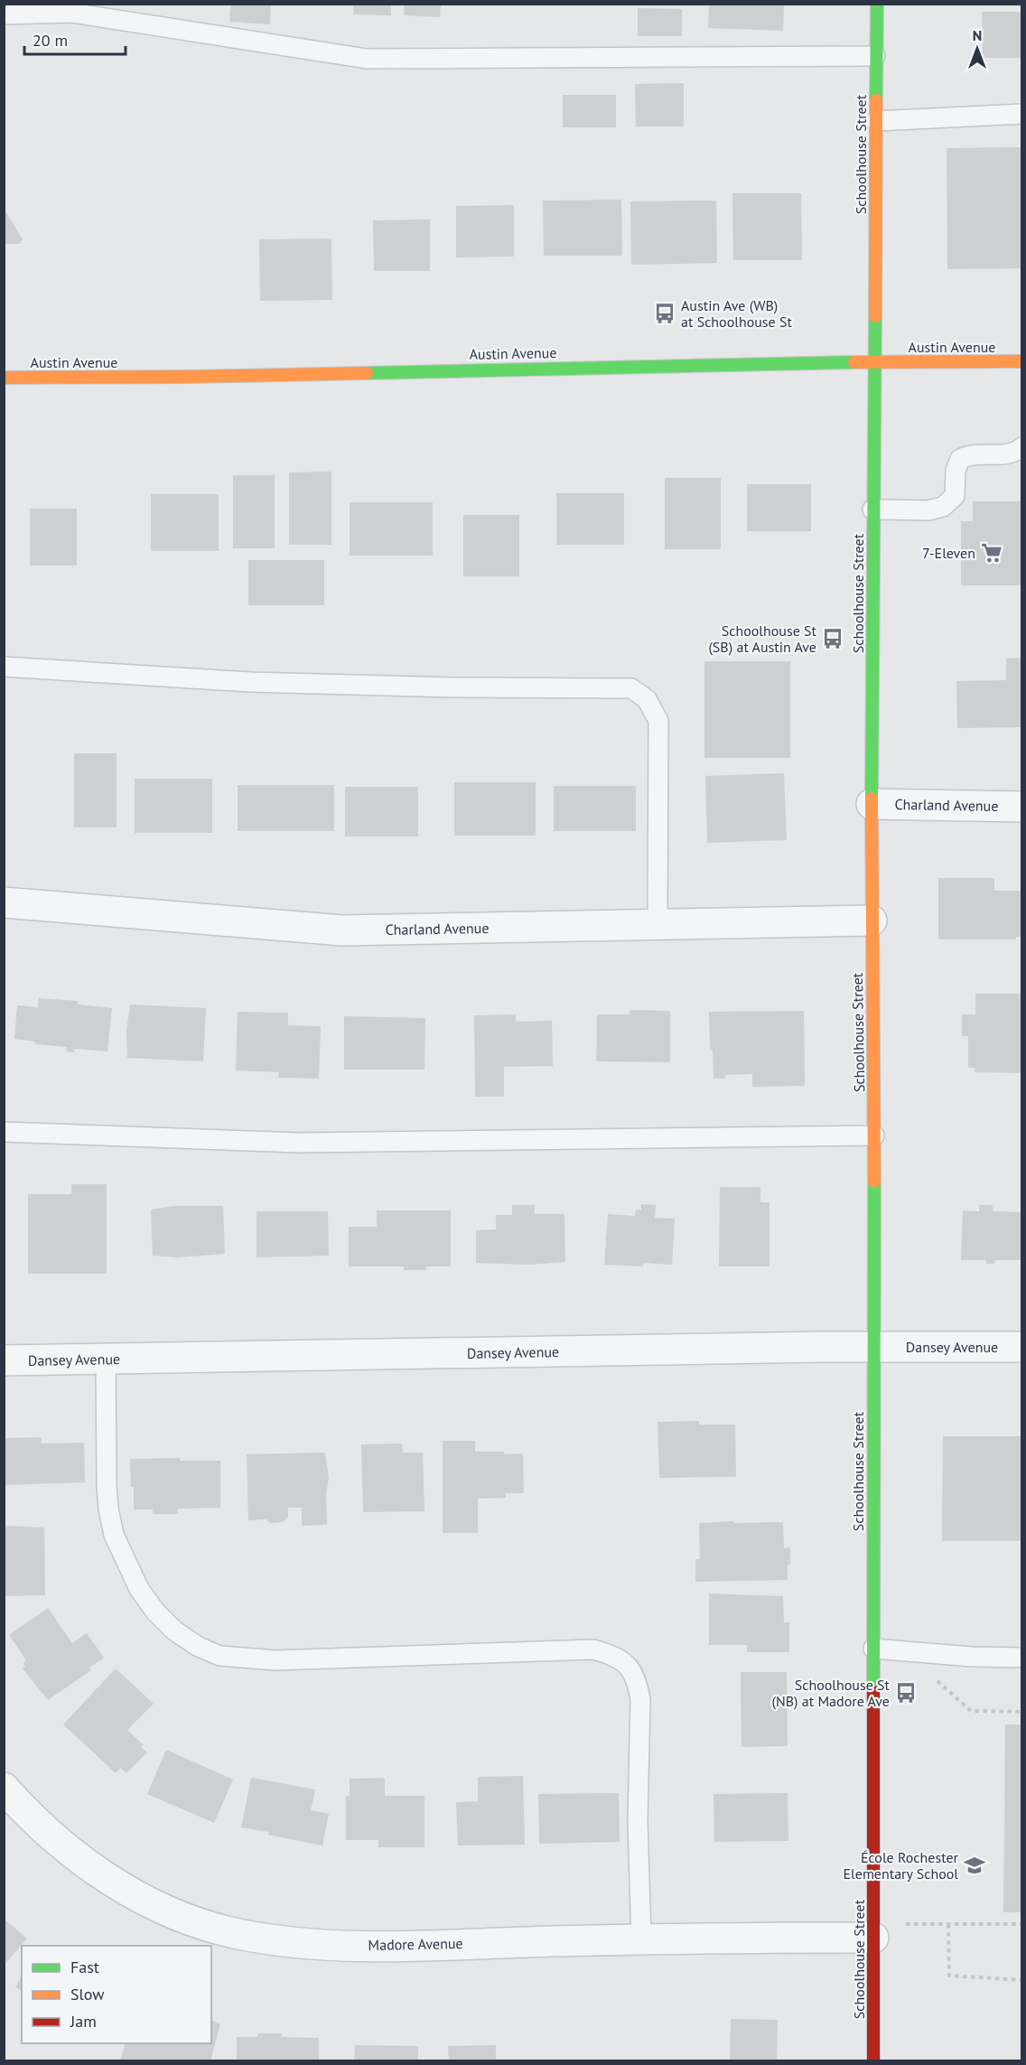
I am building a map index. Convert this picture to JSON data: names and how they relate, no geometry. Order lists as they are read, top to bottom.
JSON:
{
  "streets": {
    "street": [
      "Schoolhouse Street",
      "Austin Avenue",
      "Charland Avenue",
      "Dansey Avenue",
      "Madore Avenue"
    ]
  },
  "crossings": [
    ["Schoolhouse Street", "Austin Avenue"],
    ["Schoolhouse Street", "Charland Avenue"],
    ["Schoolhouse Street", "Dansey Avenue"],
    ["Schoolhouse Street", "Madore Avenue"]
  ],
  "places": {
    "bus stop": ["Austin Ave (WB) at Schoolhouse St", "Schoolhouse St (SB) at Austin Ave", "Schoolhouse St (NB) at Madore Ave"],
    "supermarket": ["7-Eleven"],
    "school or university": ["École Rochester Elementary School"]
  },
  "legend": ["Fast", "Slow", "Jam"],
  "scale_bar": "20 m",
  "north": "top"
}
